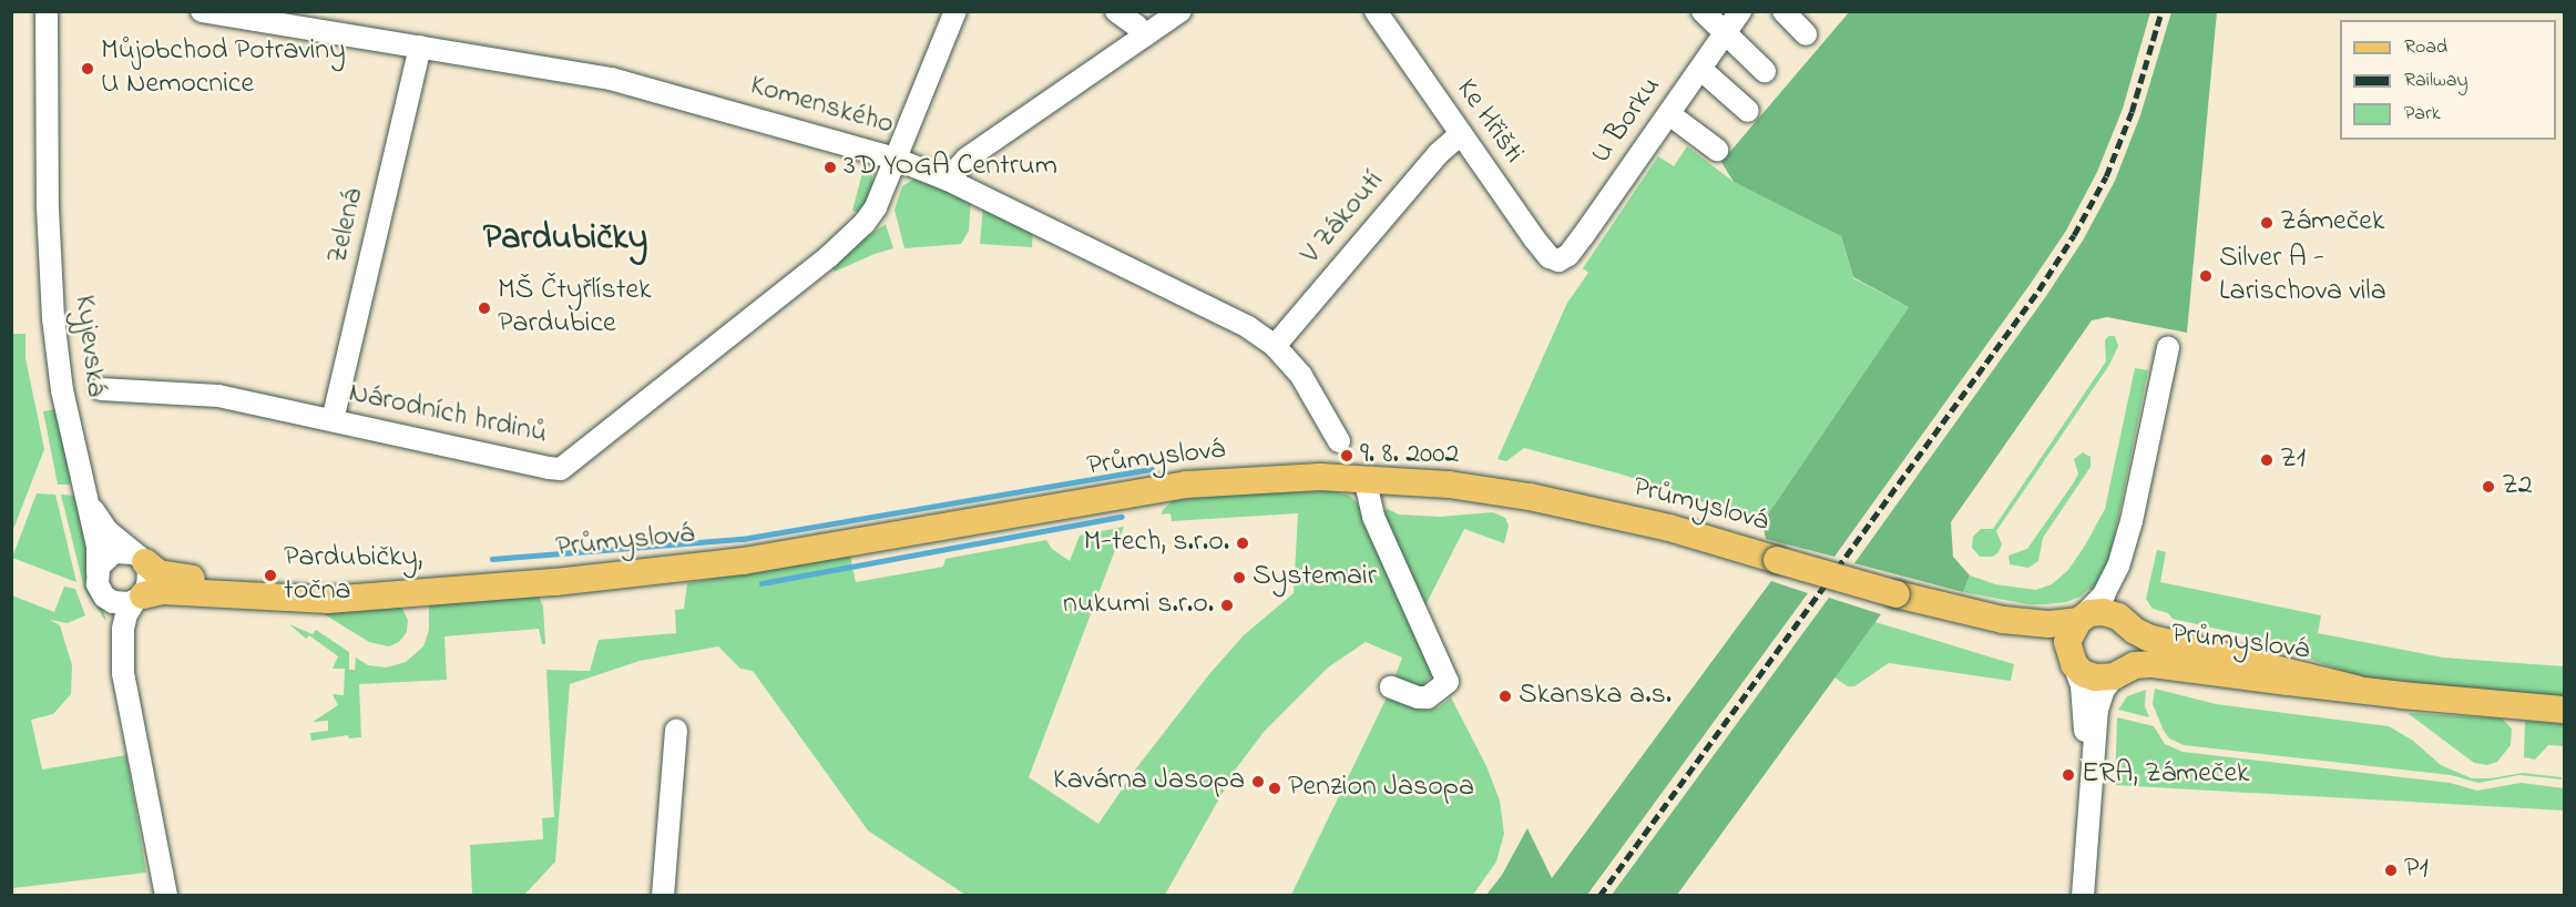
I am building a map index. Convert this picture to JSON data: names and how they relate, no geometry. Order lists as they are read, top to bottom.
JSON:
{
  "streets": {
    "main road": ["Průmyslová"],
    "street": [
      "Komenského",
      "U Borku",
      "Ke Hřišti",
      "V Zákoutí",
      "Zelená",
      "Kyjevská",
      "Národních hrdinů"
    ]
  },
  "crossings": [
    ["Komenského", "V Zákoutí"],
    ["Komenského", "Zelená"],
    ["Komenského", "Národních hrdinů"],
    ["U Borku", "Ke Hřišti"],
    ["Ke Hřišti", "V Zákoutí"],
    ["Zelená", "Národních hrdinů"],
    ["Kyjevská", "Průmyslová"]
  ],
  "districts": ["Pardubičky"],
  "places": [
    "Můjobchod Potraviny U Nemocnice",
    "3D YOGA Centrum",
    "Zámeček",
    "Silver A - Larischova vila",
    "MŠ Čtyřlístek Pardubice",
    "9. 8. 2002",
    "Z1",
    "Z2",
    "M-tech, s.r.o.",
    "Pardubičky, točna",
    "Systemair",
    "nukumi s.r.o.",
    "Skanska a.s.",
    "ERA, Zámeček",
    "Kavárna Jasopa",
    "Penzion Jasopa",
    "P1"
  ],
  "legend": ["Road", "Railway", "Park"]
}
